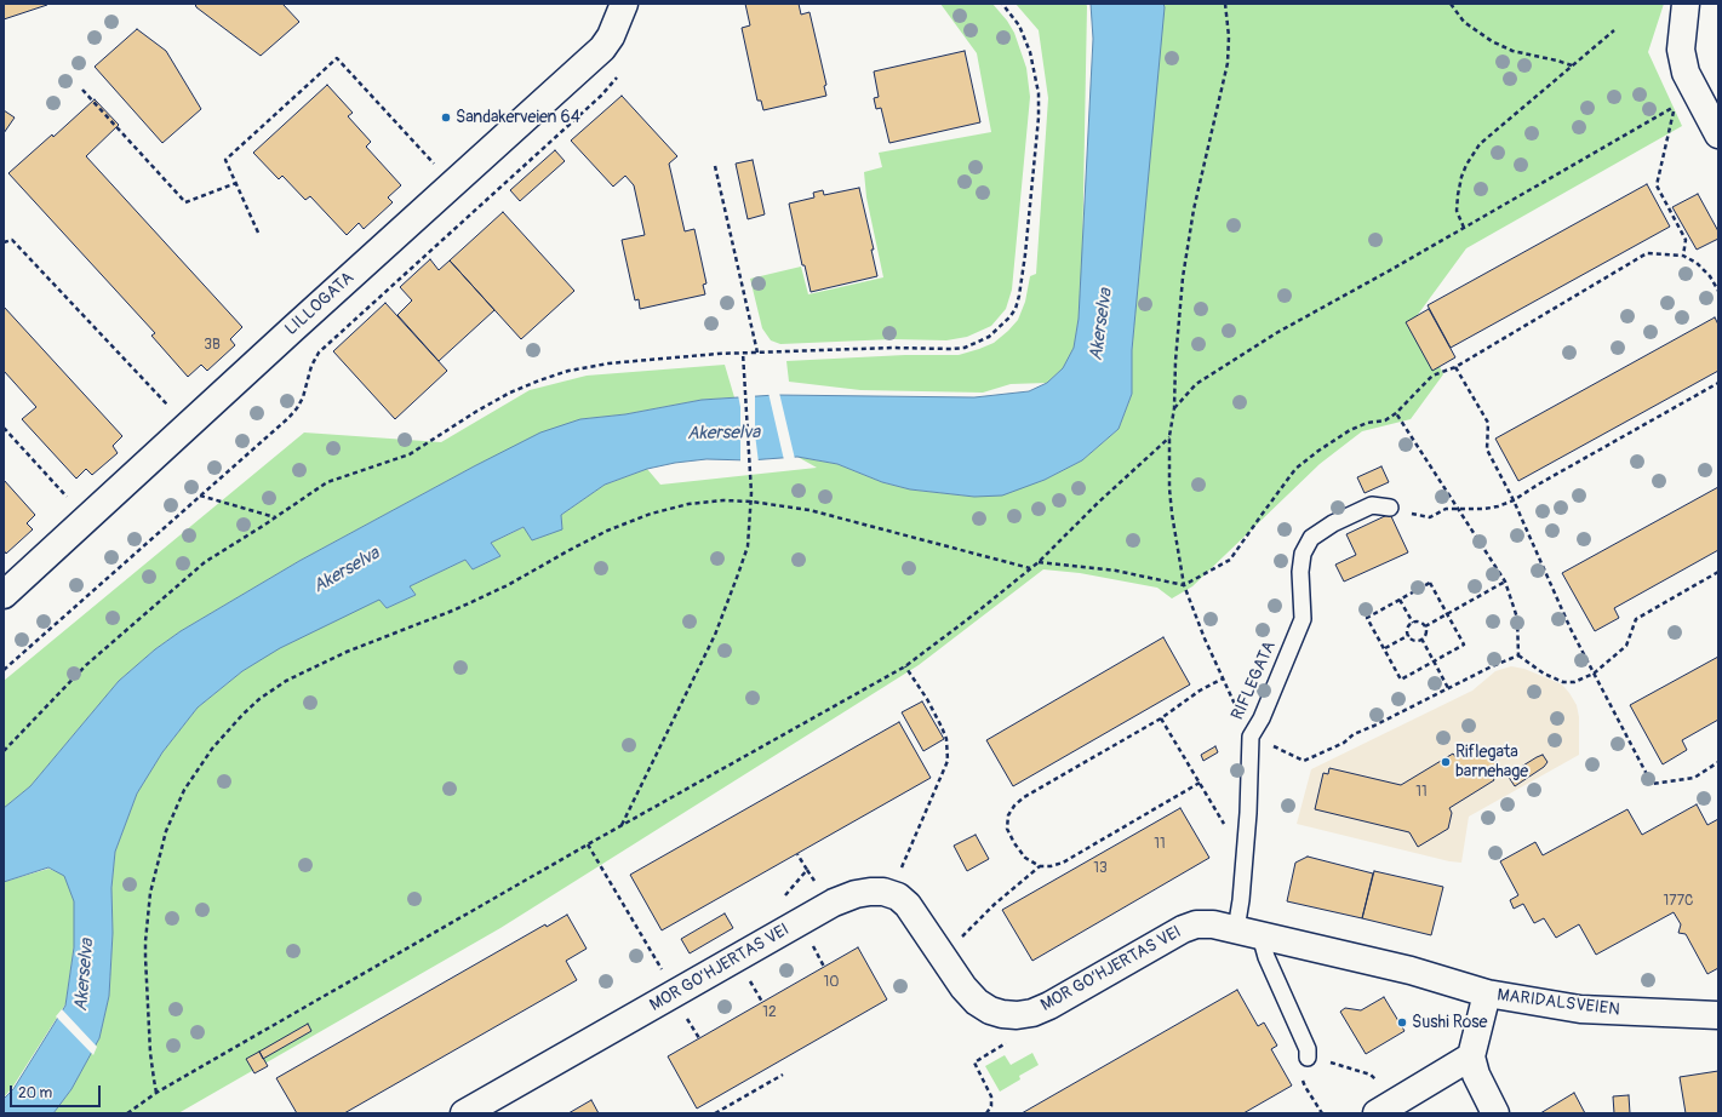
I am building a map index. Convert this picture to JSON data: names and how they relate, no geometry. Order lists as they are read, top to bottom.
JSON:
{
  "streets": {
    "street": ["LILLOGATA", "MOR GO’HJERTAS VEI", "MARIDALSVEIEN"],
    "lane": ["RIFLEGATA"]
  },
  "crossings": [
    ["RIFLEGATA", "MOR GO’HJERTAS VEI"],
    ["MOR GO’HJERTAS VEI", "MARIDALSVEIEN"]
  ],
  "water": ["Akerselva"],
  "places": ["Sandakerveien 64", "Riflegata barnehage", "Sushi Rose"],
  "house_numbers": [
    "3B",
    "11",
    "11",
    "13",
    "177C",
    "10",
    "12"
  ],
  "scale_bar": "20 m"
}
